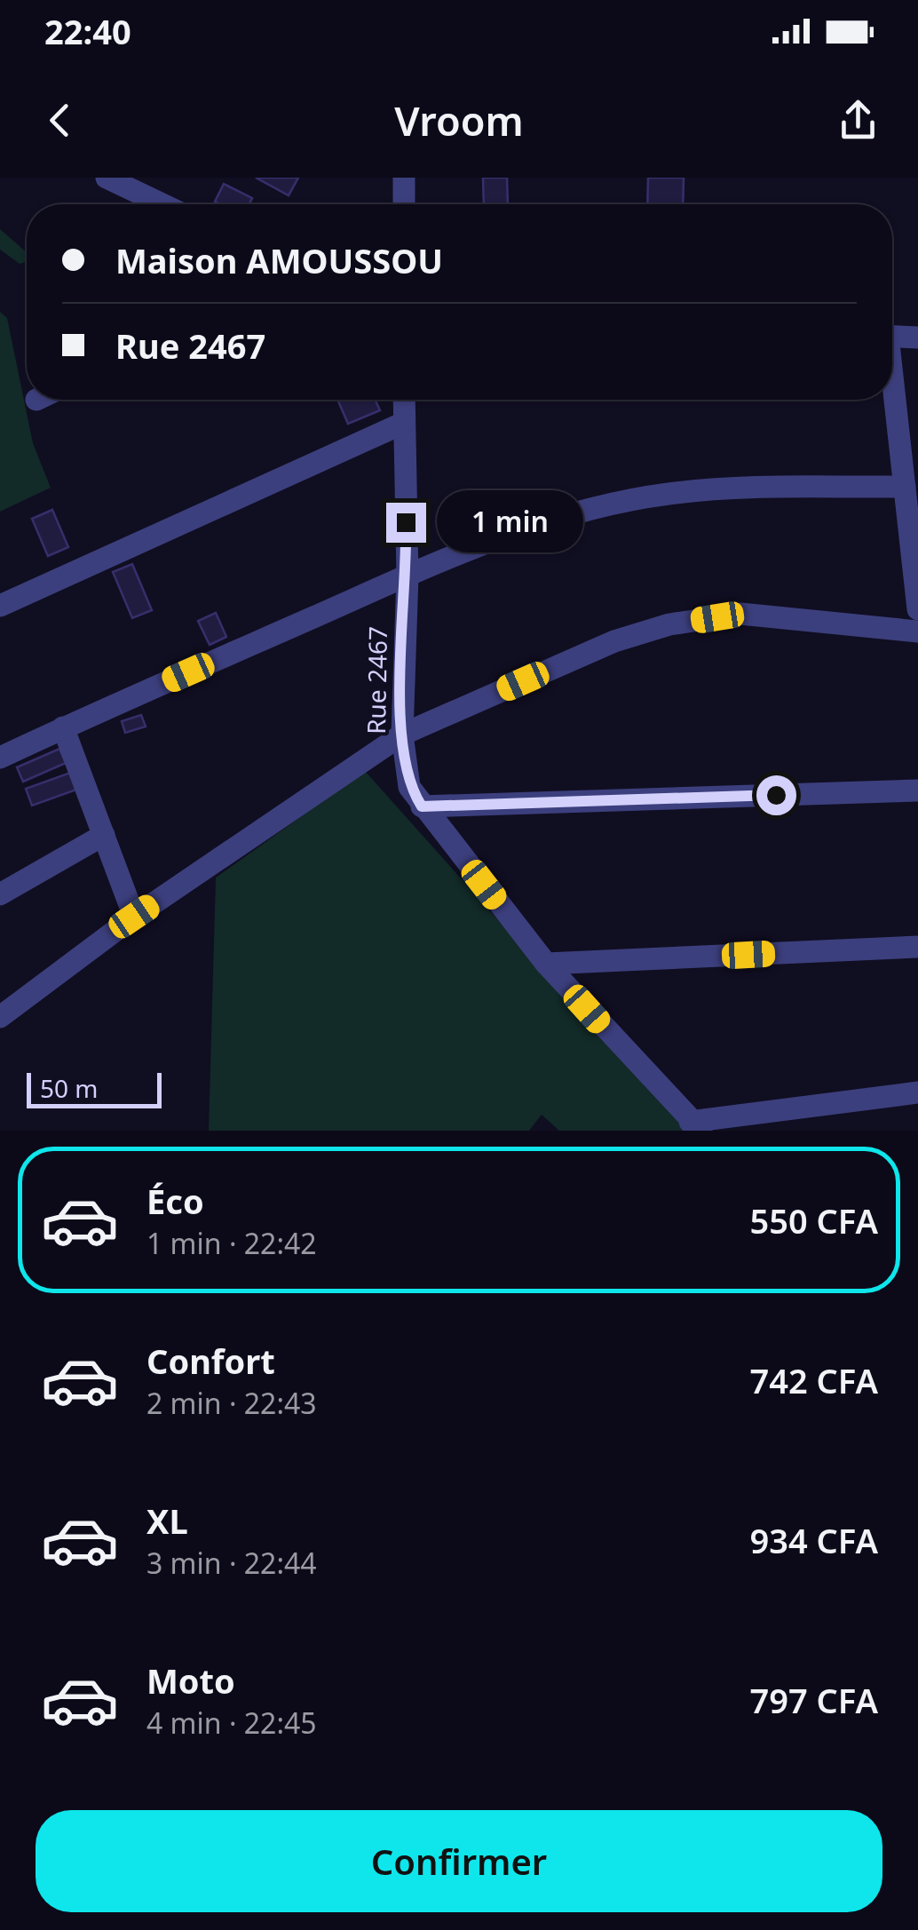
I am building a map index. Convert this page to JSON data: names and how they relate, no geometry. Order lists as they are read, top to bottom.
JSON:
{
  "streets": {
    "street": ["Rue 2467"]
  },
  "scale_bar": "50 m",
  "page": {
    "status": "22:40",
    "header": "Vroom",
    "banner": ["Maison AMOUSSOU", "Rue 2467"],
    "bubble": "1 min",
    "scale": "50 m",
    "list": [
      {
        "name": "Éco",
        "note": "1 min · 22:42",
        "value": "550 CFA"
      },
      {
        "name": "Confort",
        "note": "2 min · 22:43",
        "value": "742 CFA"
      },
      {
        "name": "XL",
        "note": "3 min · 22:44",
        "value": "934 CFA"
      },
      {
        "name": "Moto",
        "note": "4 min · 22:45",
        "value": "797 CFA"
      }
    ],
    "buttons": "Confirmer"
  }
}
